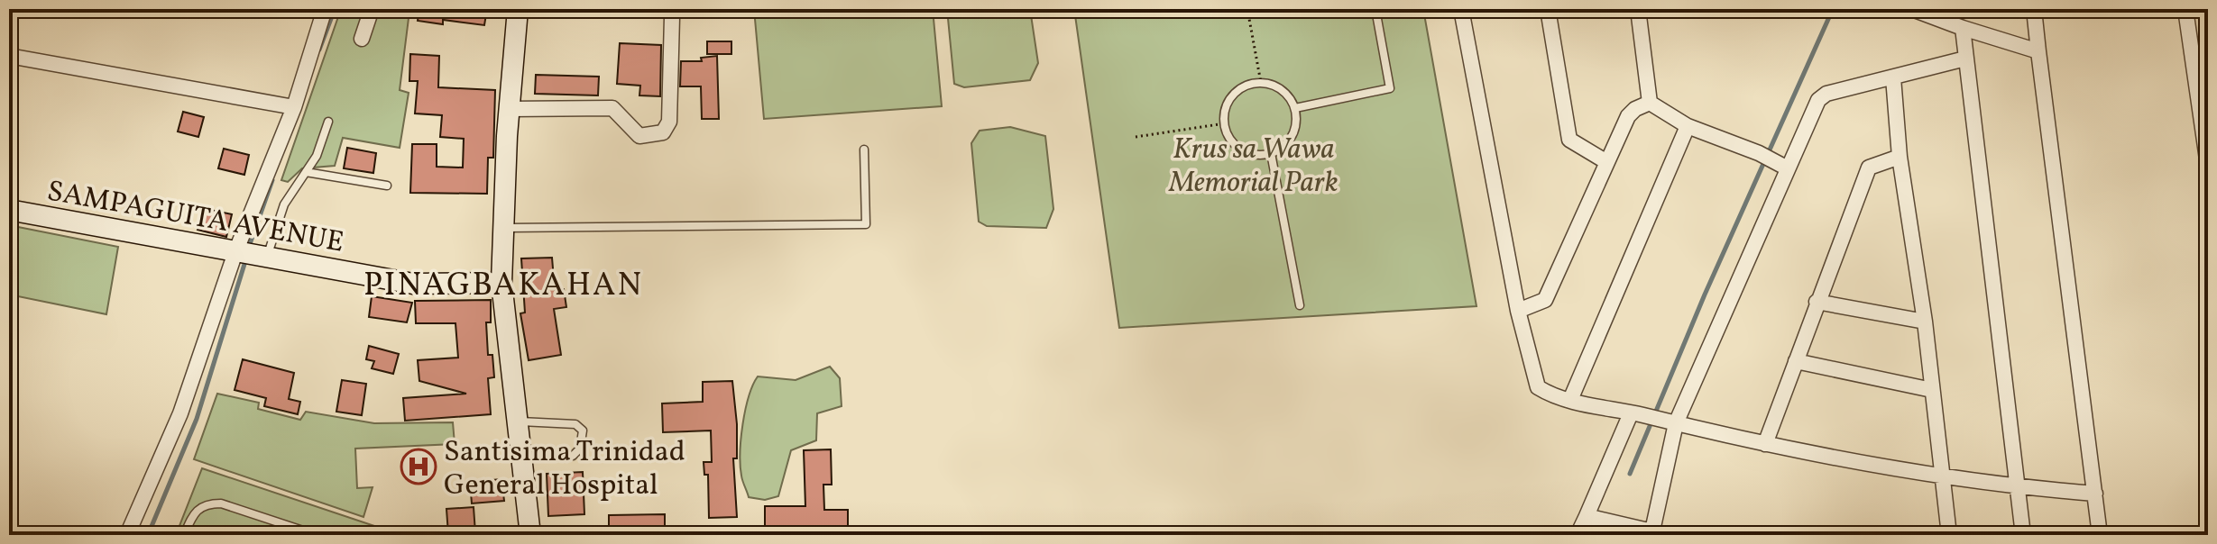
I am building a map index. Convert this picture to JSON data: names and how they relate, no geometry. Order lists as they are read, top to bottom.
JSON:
{
  "streets": {
    "main road": ["SAMPAGUITA AVENUE"]
  },
  "districts": ["PINAGBAKAHAN"],
  "parks": ["Krus sa Wawa Memorial Park"],
  "places": {
    "hospital": ["Santisima Trinidad General Hospital"]
  }
}
